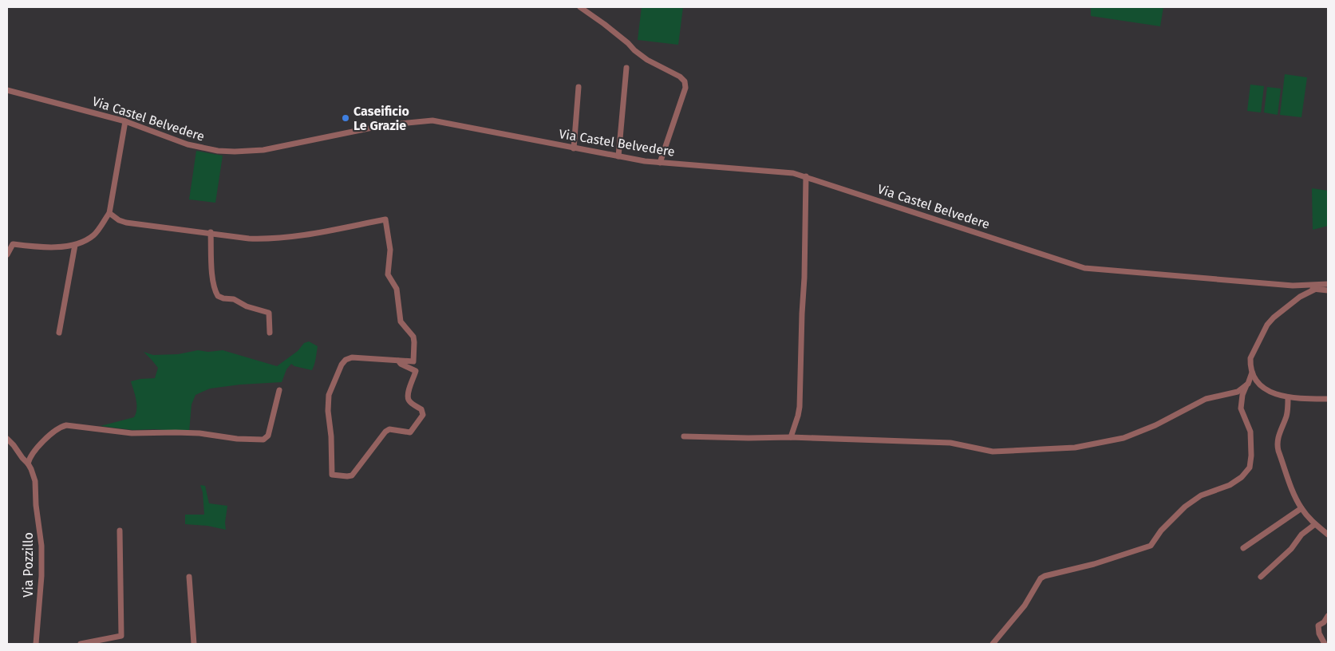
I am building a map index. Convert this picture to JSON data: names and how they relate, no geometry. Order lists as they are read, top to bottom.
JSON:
{
  "streets": {
    "street": ["Via Castel Belvedere", "Via Pozzillo"]
  },
  "places": ["Caseificio Le Grazie"]
}
